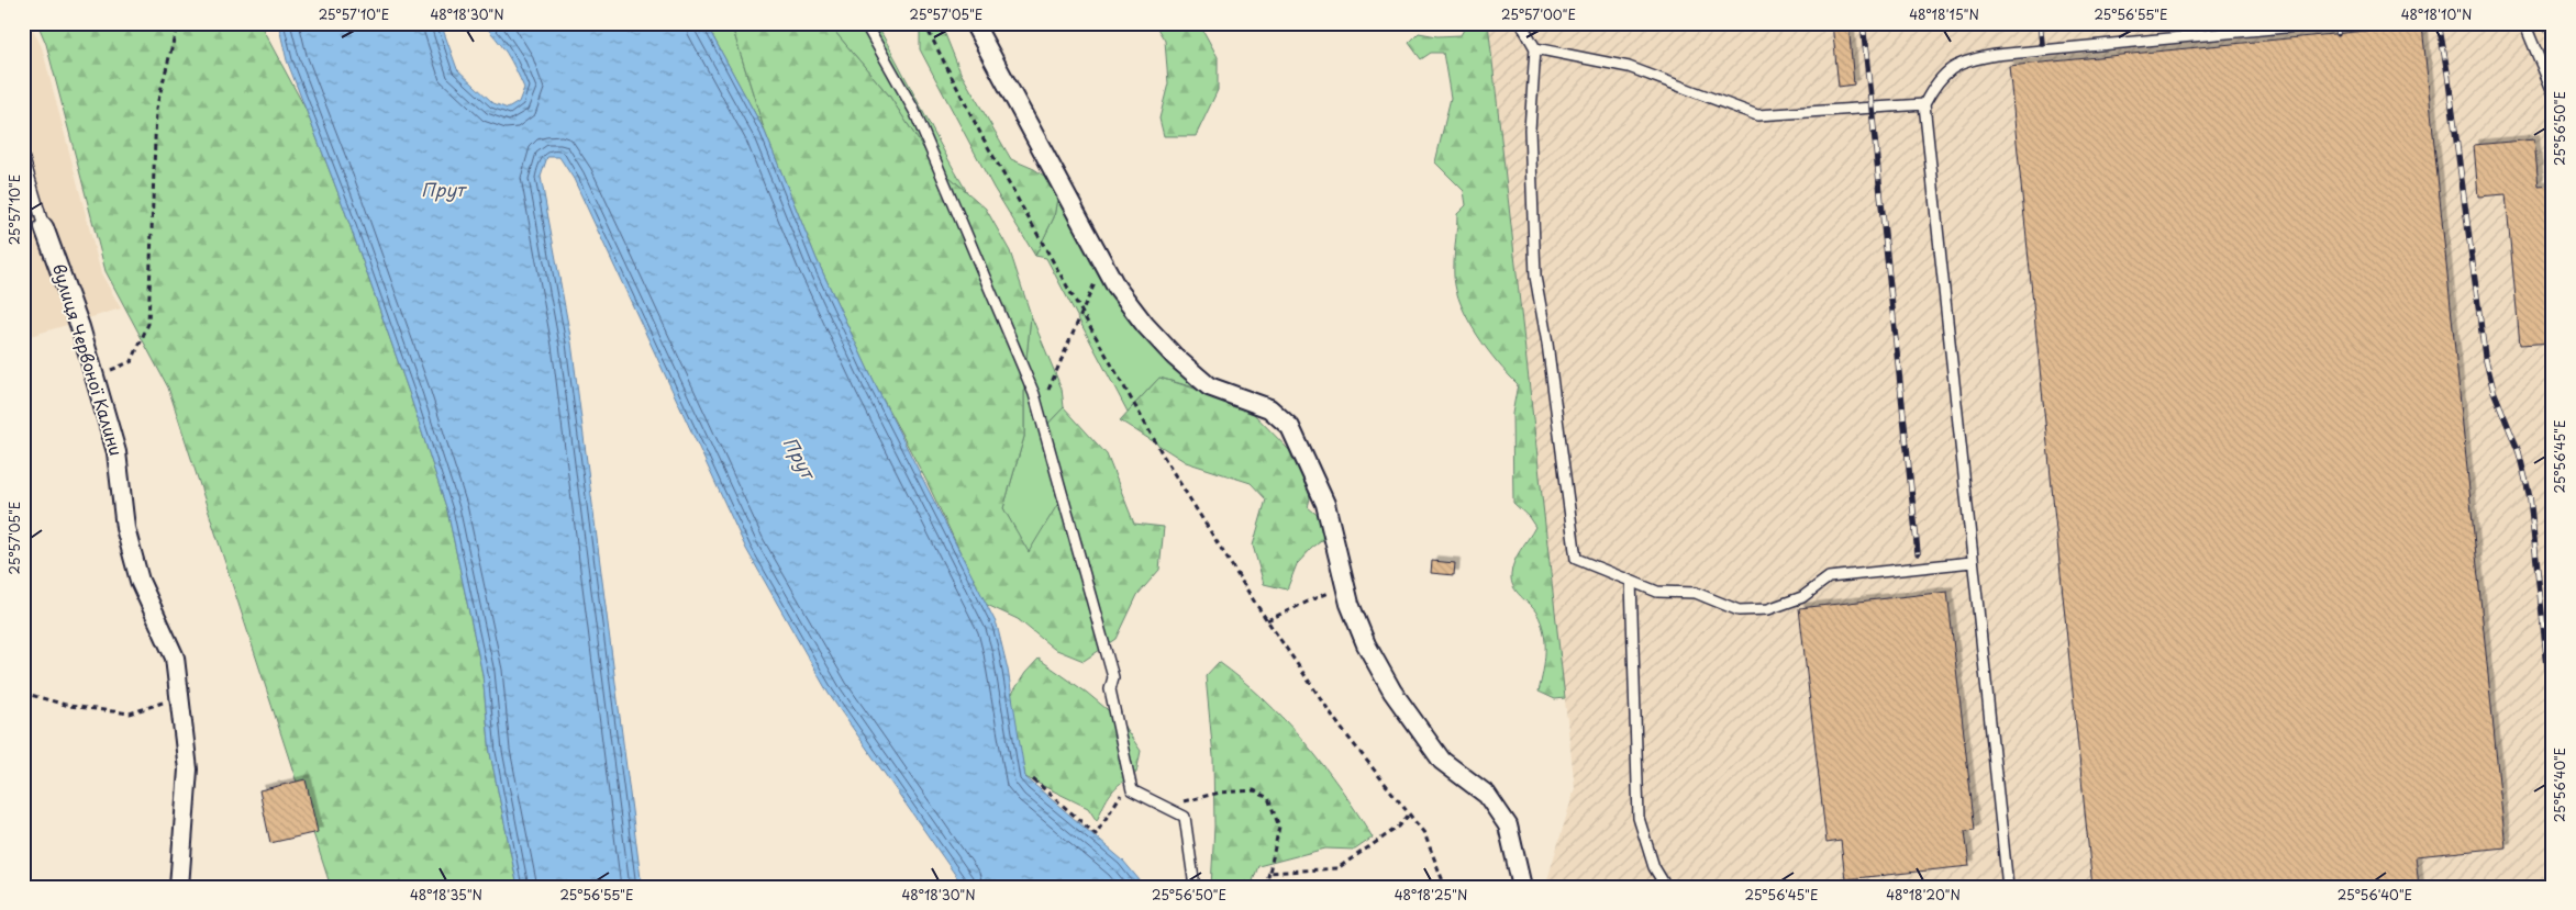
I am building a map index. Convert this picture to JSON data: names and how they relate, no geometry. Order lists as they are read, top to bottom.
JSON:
{
  "streets": {
    "street": ["вулиця Червоної Калини"]
  },
  "water": ["Прут"],
  "coordinates": [
    "25°57'10\"E",
    "48°18'30\"N",
    "25°57'05\"E",
    "25°57'00\"E",
    "48°18'15\"N",
    "25°56'55\"E",
    "48°18'10\"N",
    "25°56'50\"E",
    "25°56'45\"E",
    "25°56'40\"E",
    "48°18'35\"N",
    "48°18'25\"N",
    "48°18'20\"N"
  ]
}
